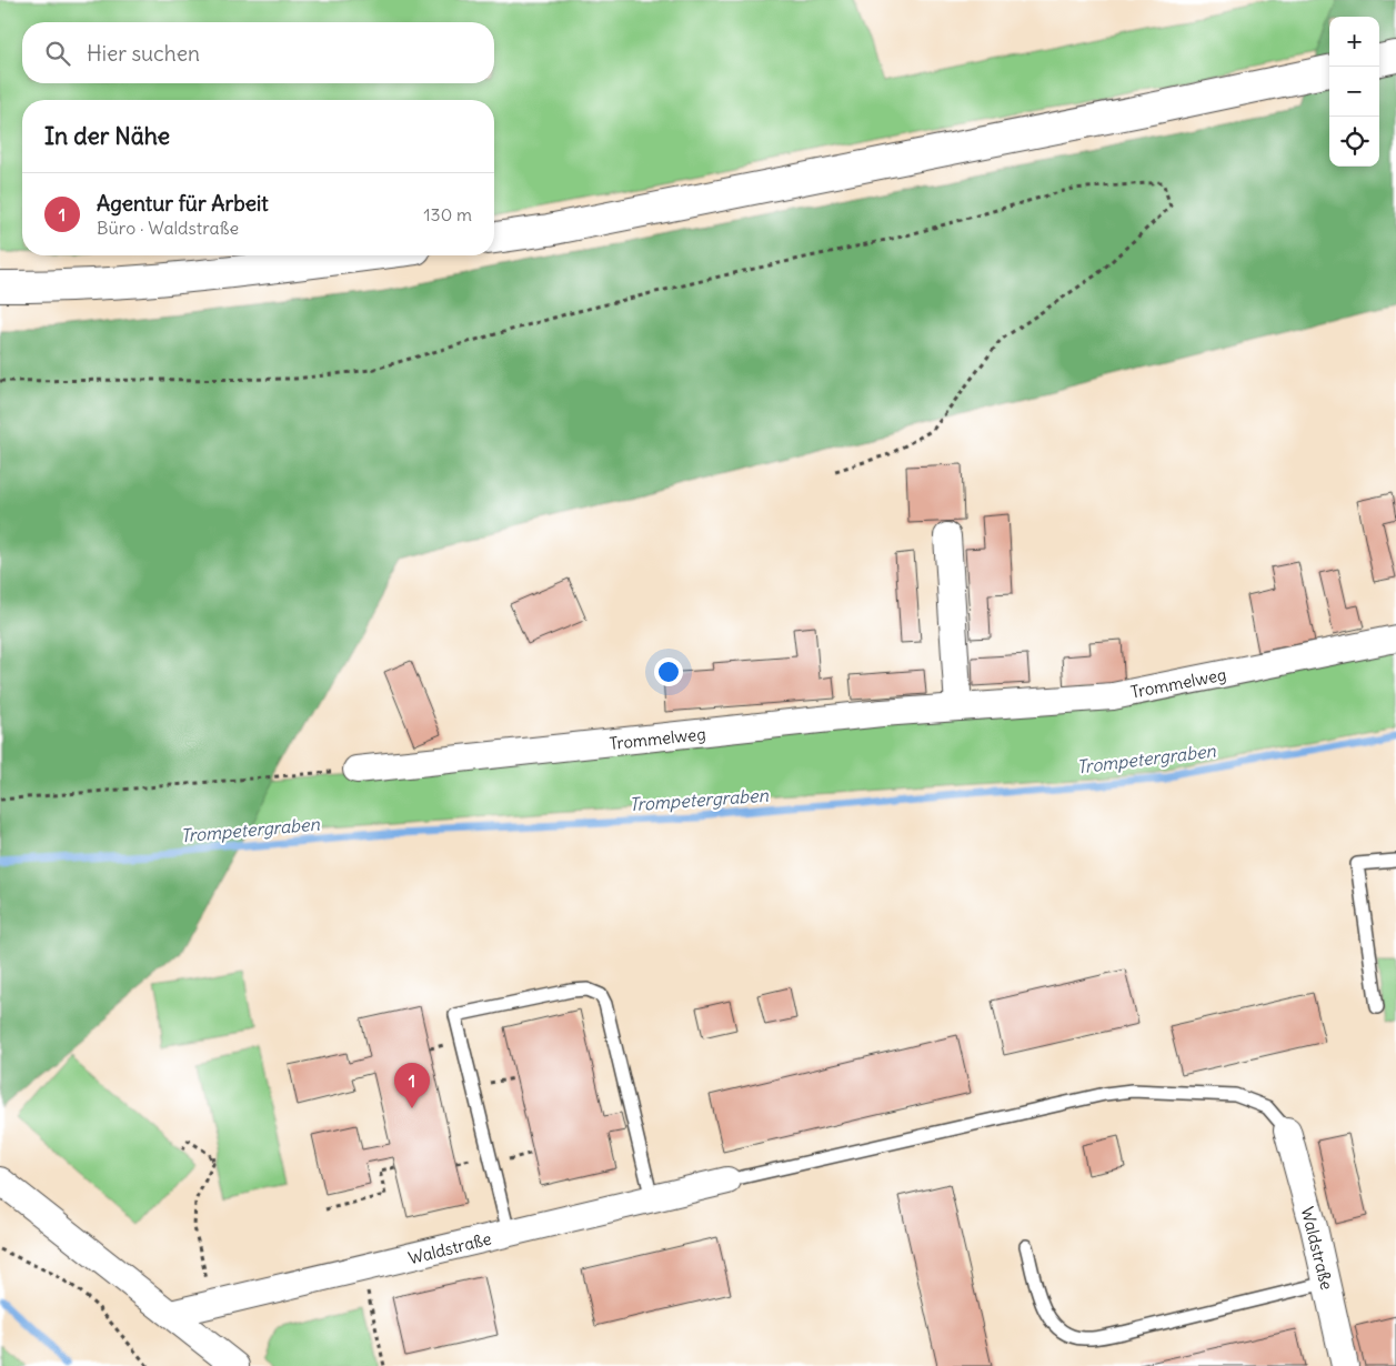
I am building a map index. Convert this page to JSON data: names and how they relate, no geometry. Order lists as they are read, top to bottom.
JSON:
{
  "streets": {
    "street": ["Trommelweg", "Waldstraße"]
  },
  "water": ["Trompetergraben"],
  "page": {
    "map_buttons": ["+", "−"],
    "search": "Hier suchen",
    "heading": "In der Nähe",
    "list": [
      {
        "mark": "1",
        "name": "Agentur für Arbeit",
        "note": "Büro · Waldstraße",
        "value": "130 m"
      }
    ],
    "pins": "1"
  }
}
